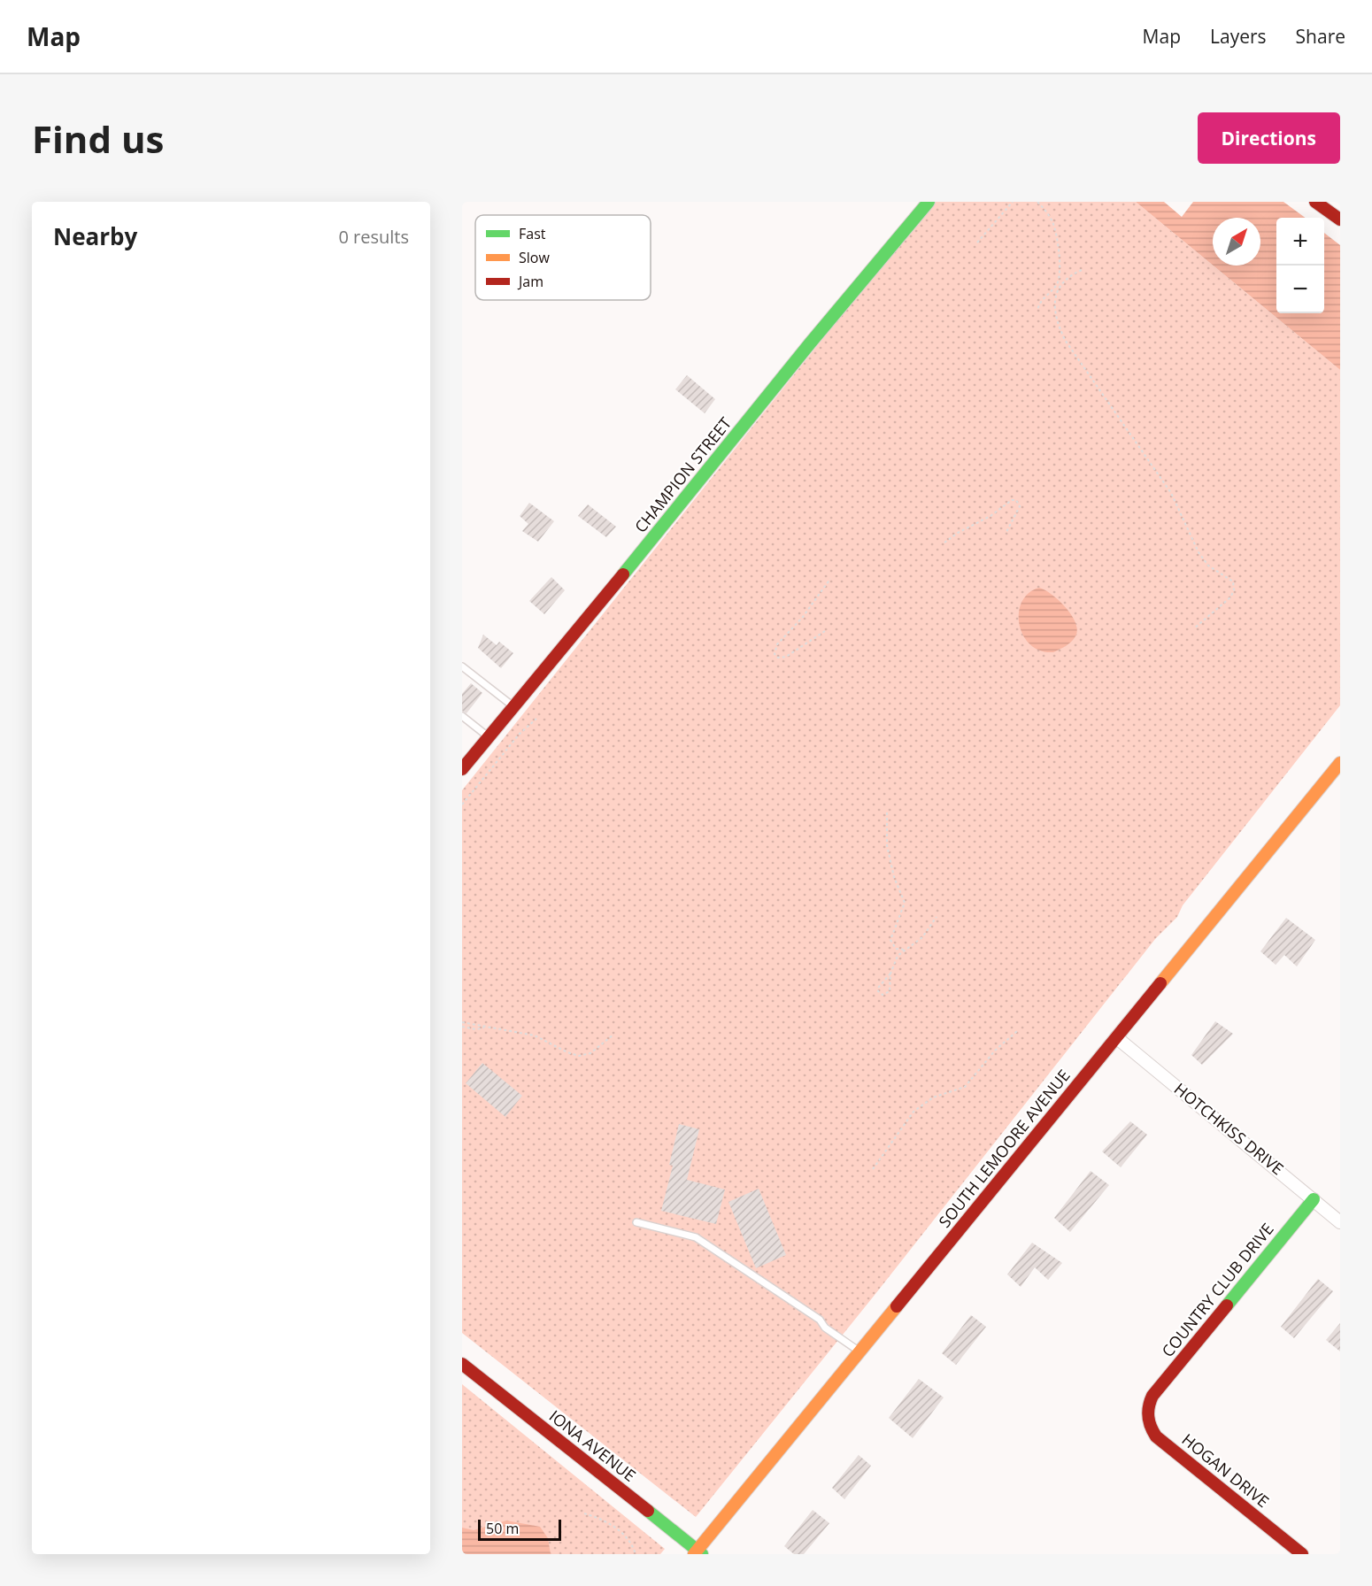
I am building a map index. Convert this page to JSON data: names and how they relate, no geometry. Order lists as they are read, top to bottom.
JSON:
{
  "streets": {
    "main road": [
      "CHAMPION STREET",
      "SOUTH LEMOORE AVENUE",
      "COUNTRY CLUB DRIVE",
      "IONA AVENUE",
      "HOGAN DRIVE"
    ],
    "street": ["HOTCHKISS DRIVE"]
  },
  "crossings": [
    ["HOTCHKISS DRIVE", "SOUTH LEMOORE AVENUE"],
    ["HOTCHKISS DRIVE", "COUNTRY CLUB DRIVE"],
    ["SOUTH LEMOORE AVENUE", "IONA AVENUE"],
    ["COUNTRY CLUB DRIVE", "HOGAN DRIVE"]
  ],
  "legend": ["Fast", "Slow", "Jam"],
  "scale_bar": "50 m",
  "north": "top right",
  "page": {
    "header": "Map",
    "nav": ["Map", "Layers", "Share"],
    "buttons": "Directions",
    "title": "Find us",
    "heading": ["Nearby", "0 results"],
    "map_buttons": ["+", "−"],
    "scale": "50 m"
  }
}
